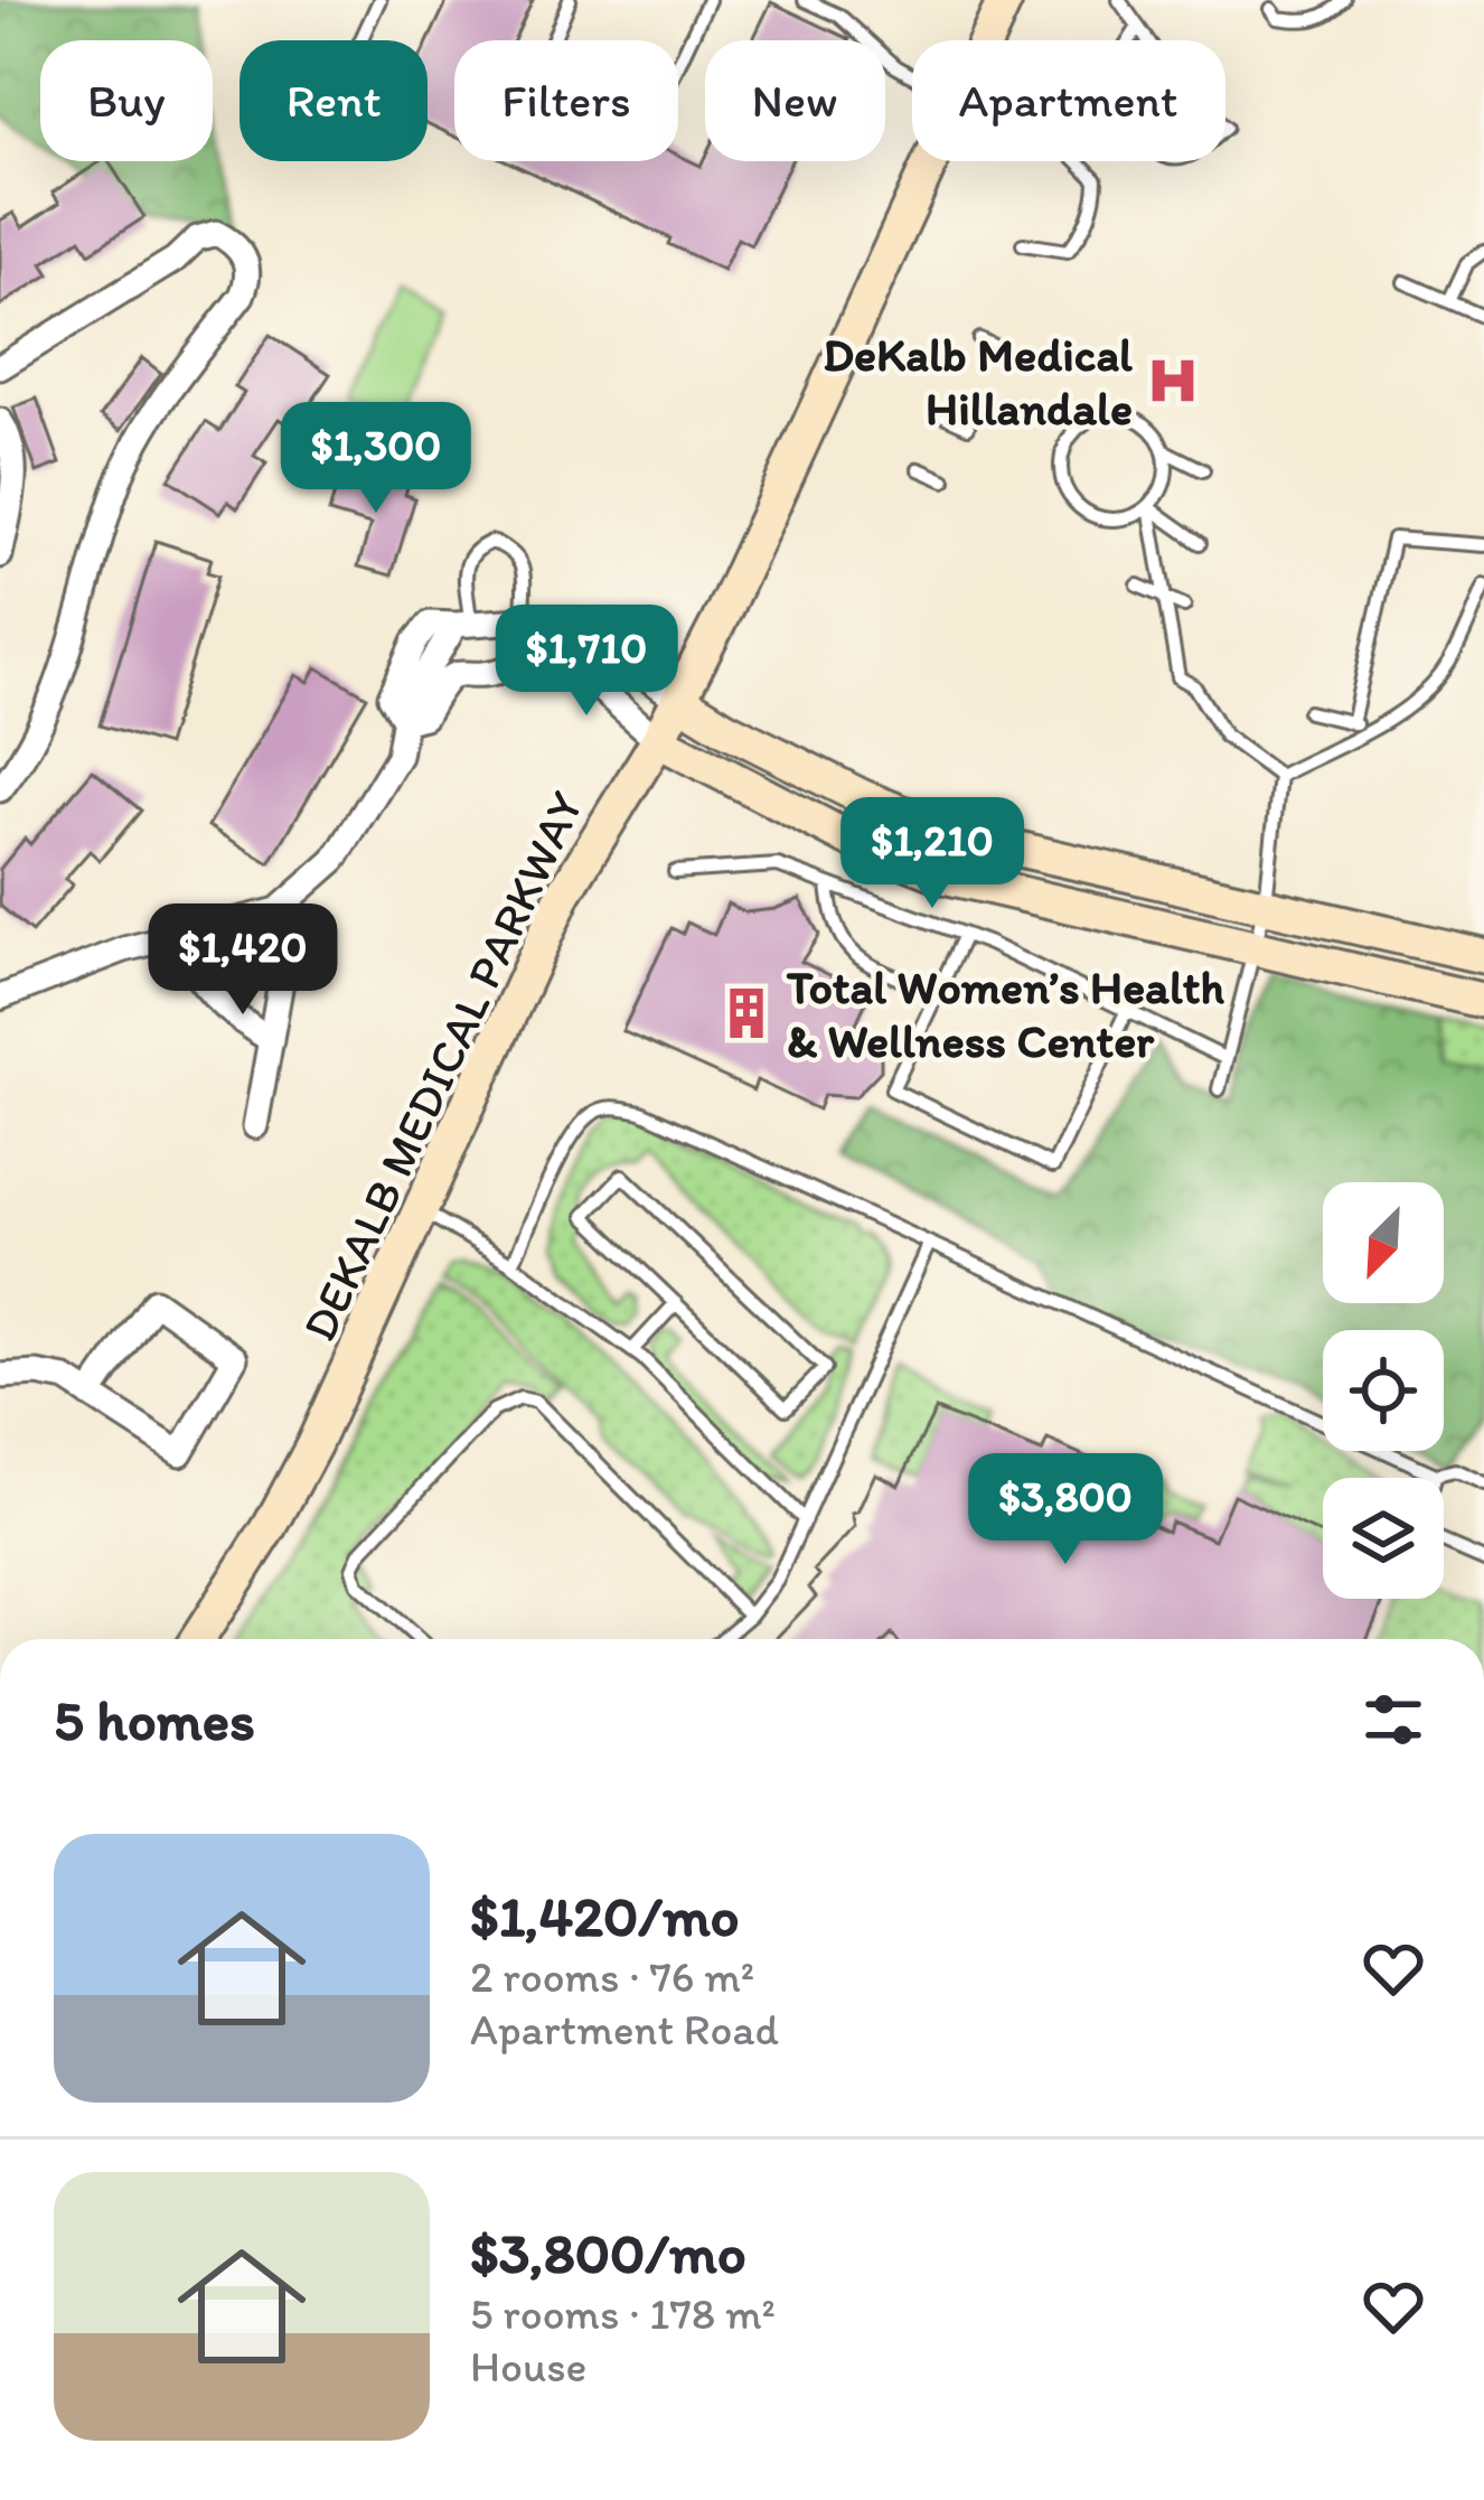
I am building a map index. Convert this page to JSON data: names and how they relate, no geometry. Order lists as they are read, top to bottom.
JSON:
{
  "streets": {
    "main road": ["DEKALB MEDICAL PARKWAY"]
  },
  "places": {
    "hospital": ["DeKalb Medical Hillandale"],
    "building": ["Total Women’s Health & Wellness Center"]
  },
  "north": "bottom left",
  "page": {
    "chip": [
      "Buy",
      "Rent",
      "Filters",
      "New",
      "Apartment"
    ],
    "price": [
      "$1,300",
      "$1,710",
      "$1,210",
      "$1,420",
      "$3,800"
    ],
    "heading": "5 homes",
    "list": [
      {
        "name": "$1,420/mo",
        "note": "2 rooms · 76 m² · Apartment Road"
      },
      {
        "name": "$3,800/mo",
        "note": "5 rooms · 178 m² · House"
      }
    ]
  }
}
